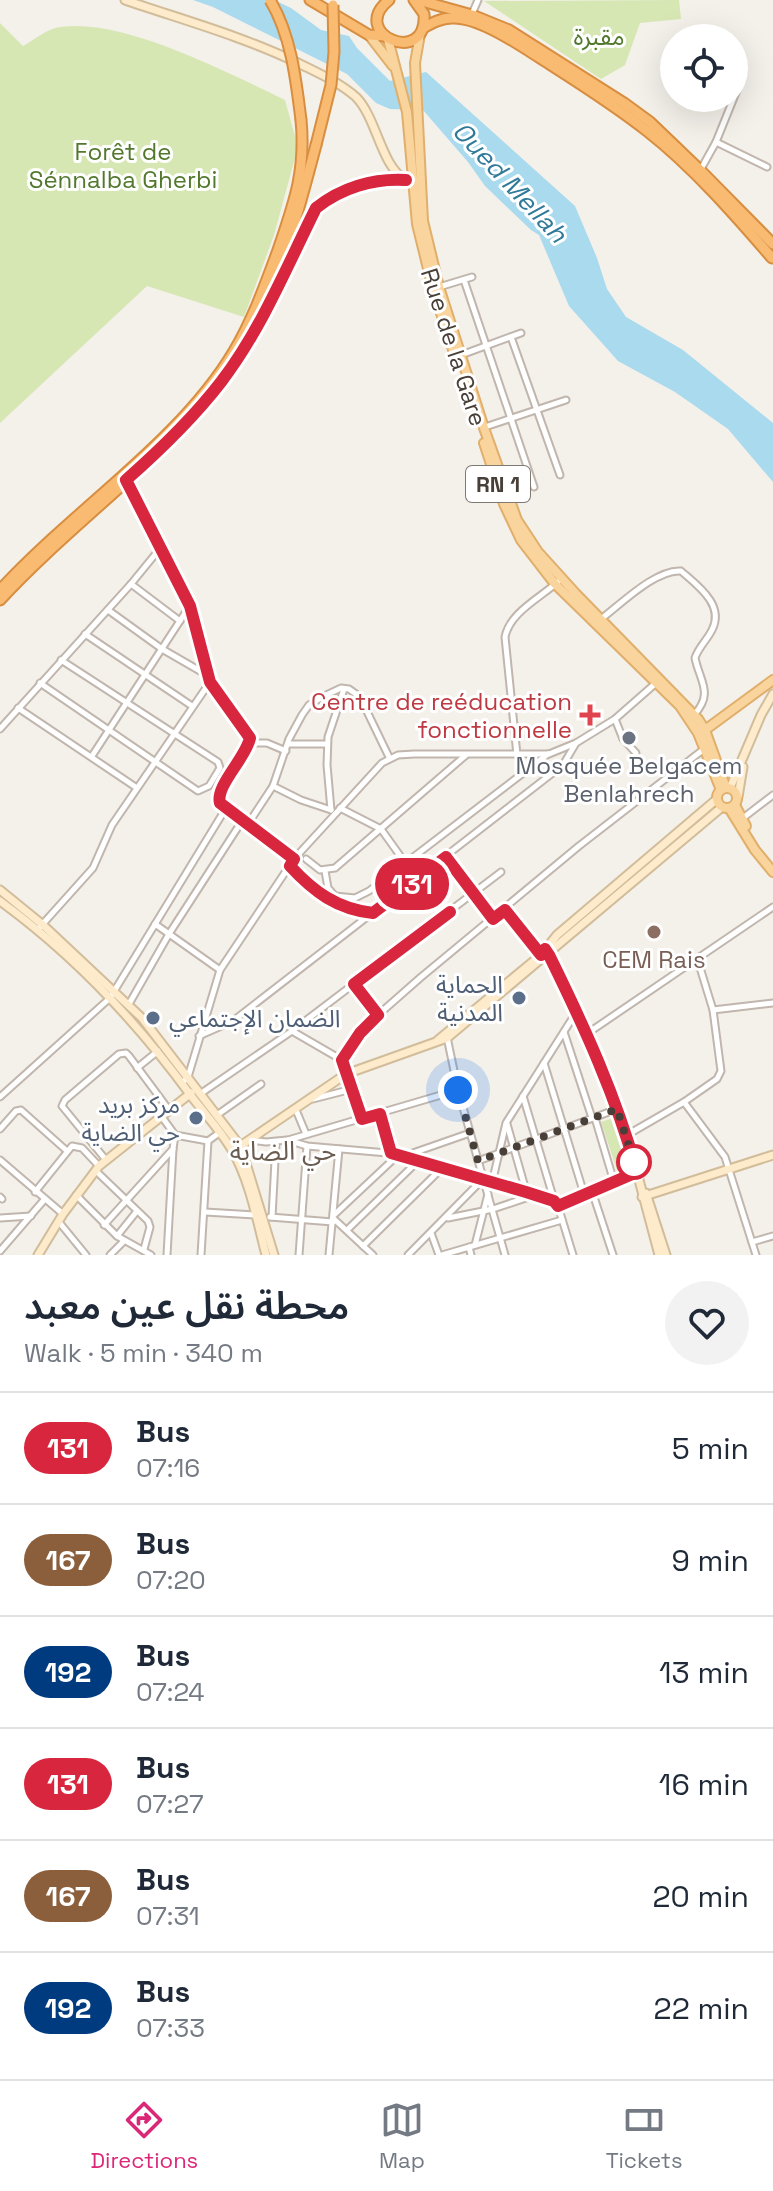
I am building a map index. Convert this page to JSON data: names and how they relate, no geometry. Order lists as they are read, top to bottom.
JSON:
{
  "streets": {
    "main road": ["Rue de la Gare", "RN 1"]
  },
  "crossings": [
    ["Rue de la Gare", "RN 1"]
  ],
  "districts": ["حي الضاية"],
  "water": ["Oued Mellah"],
  "parks": ["مقبرة", "Forêt de Sénnalba Gherbi"],
  "places": {
    "health": ["Centre de reéducation fonctionnelle"],
    "other": [
      "Mosquée Belgacem Benlahrech",
      "CEM Rais",
      "الحماية المدنية",
      "الضمان الإجتماعي",
      "مركز بريد حي الضاية"
    ]
  },
  "lines": ["bus line 131"],
  "page": {
    "on_map": "131",
    "heading": ["محطة نقل عين معبد", "Walk · 5 min · 340 m"],
    "list": [
      {
        "mark": "131",
        "name": "Bus",
        "note": "07:16",
        "value": "5 min"
      },
      {
        "mark": "167",
        "name": "Bus",
        "note": "07:20",
        "value": "9 min"
      },
      {
        "mark": "192",
        "name": "Bus",
        "note": "07:24",
        "value": "13 min"
      },
      {
        "mark": "131",
        "name": "Bus",
        "note": "07:27",
        "value": "16 min"
      },
      {
        "mark": "167",
        "name": "Bus",
        "note": "07:31",
        "value": "20 min"
      },
      {
        "mark": "192",
        "name": "Bus",
        "note": "07:33",
        "value": "22 min"
      }
    ],
    "tabs": ["Directions", "Map", "Tickets"]
  }
}
